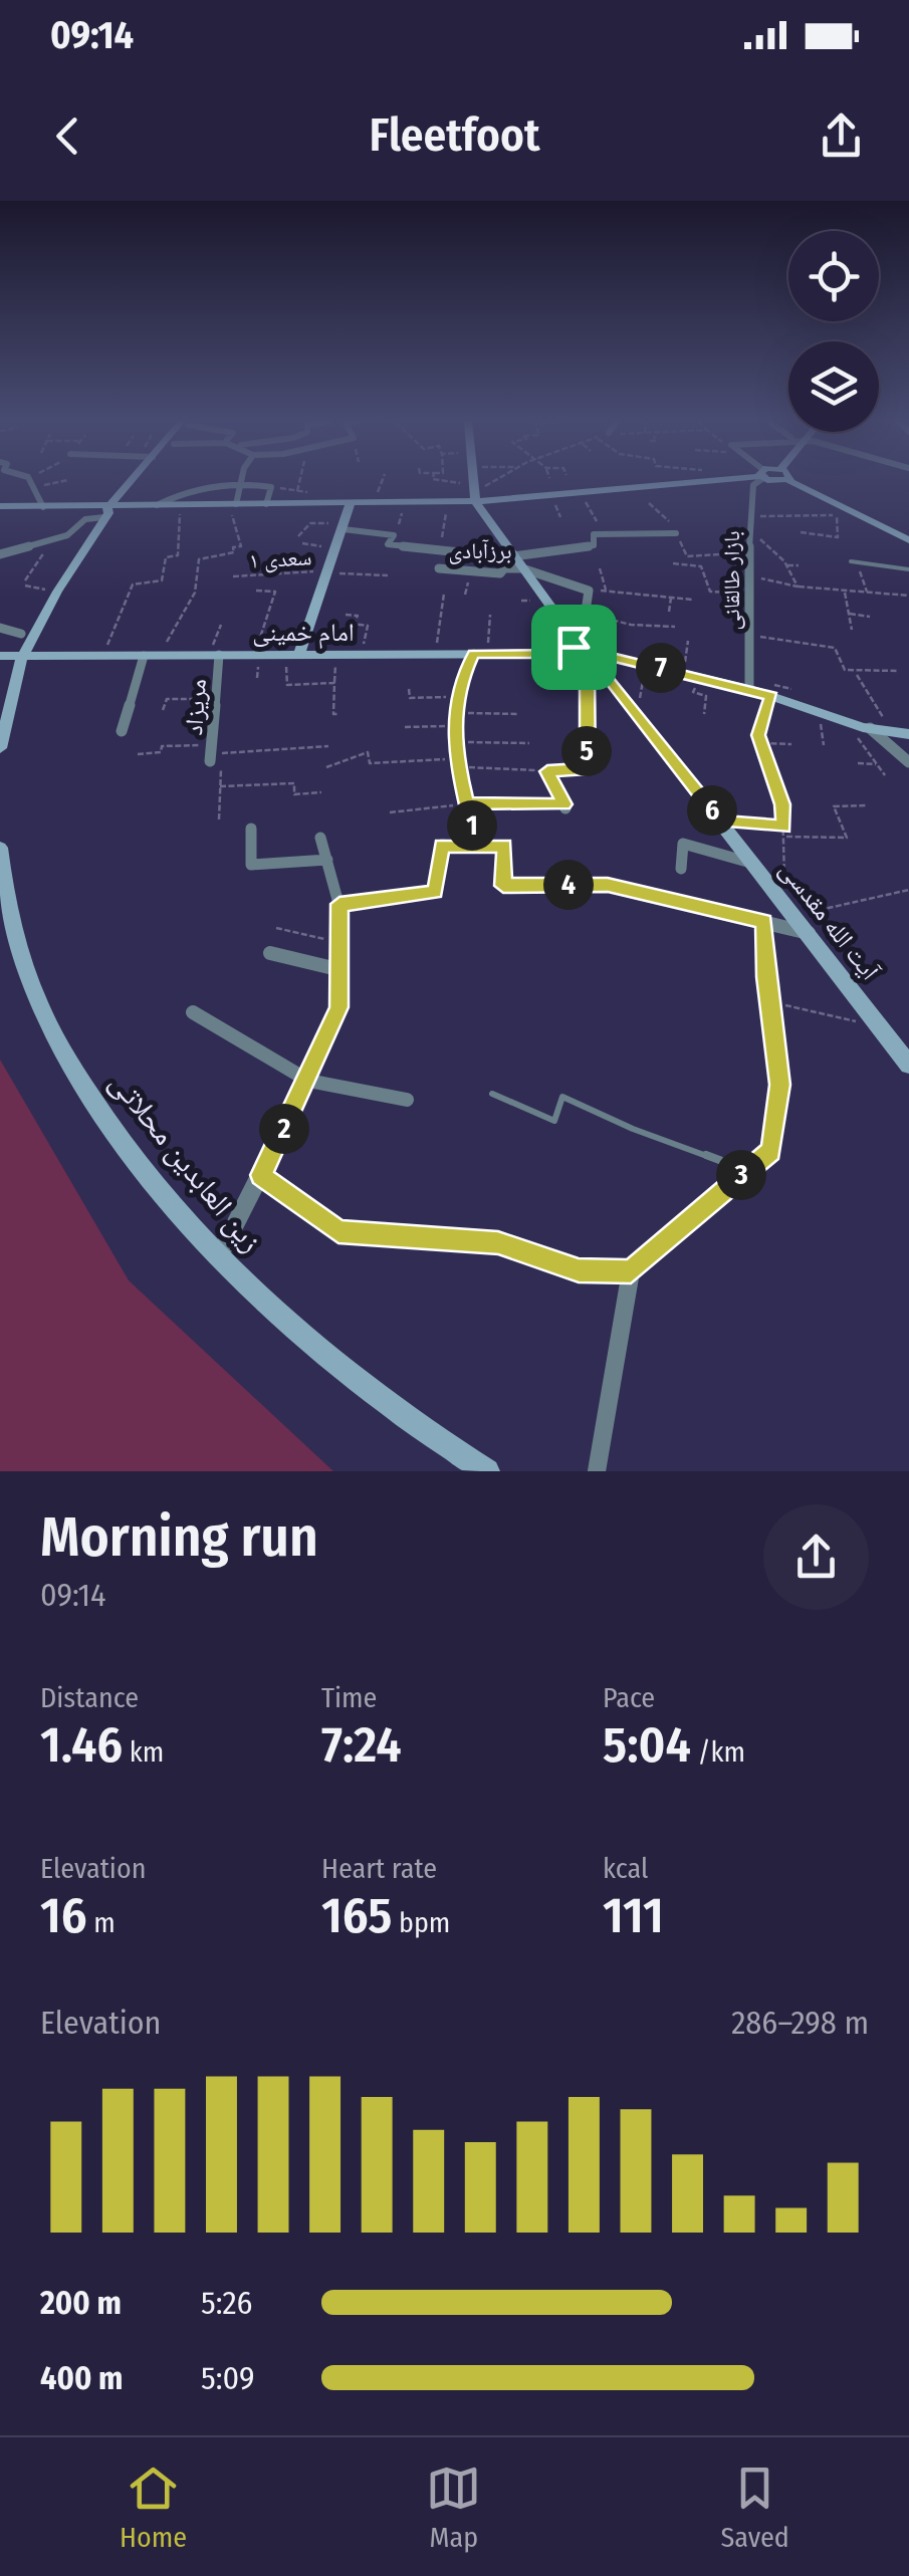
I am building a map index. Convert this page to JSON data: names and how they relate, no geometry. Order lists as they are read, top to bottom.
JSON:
{
  "streets": {
    "main road": ["امام خمینی", "آیت الله مقدسی", "زین العابدین محلاتی"],
    "street": ["برزآبادی", "بازار طالقانی", "مریزاد"],
    "path": ["سعدی ۱"]
  },
  "crossings": [
    ["امام خمینی", "مریزاد"]
  ],
  "page": {
    "status": "09:14",
    "header": "Fleetfoot",
    "pins": [
      "7",
      "5",
      "6",
      "1",
      "4",
      "2",
      "3"
    ],
    "heading": ["Morning run", "09:14"],
    "stats": [
      ["Distance", "1.46 km"],
      ["Time", "7:24"],
      ["Pace", "5:04 /km"],
      ["Elevation", "16 m"],
      ["Heart rate", "165 bpm"],
      ["kcal", "111"]
    ],
    "chart": ["Elevation", "286–298 m"],
    "list": [
      {
        "name": "200 m",
        "note": "5:26"
      },
      {
        "name": "400 m",
        "note": "5:09"
      }
    ],
    "tabs": ["Home", "Map", "Saved"]
  }
}
